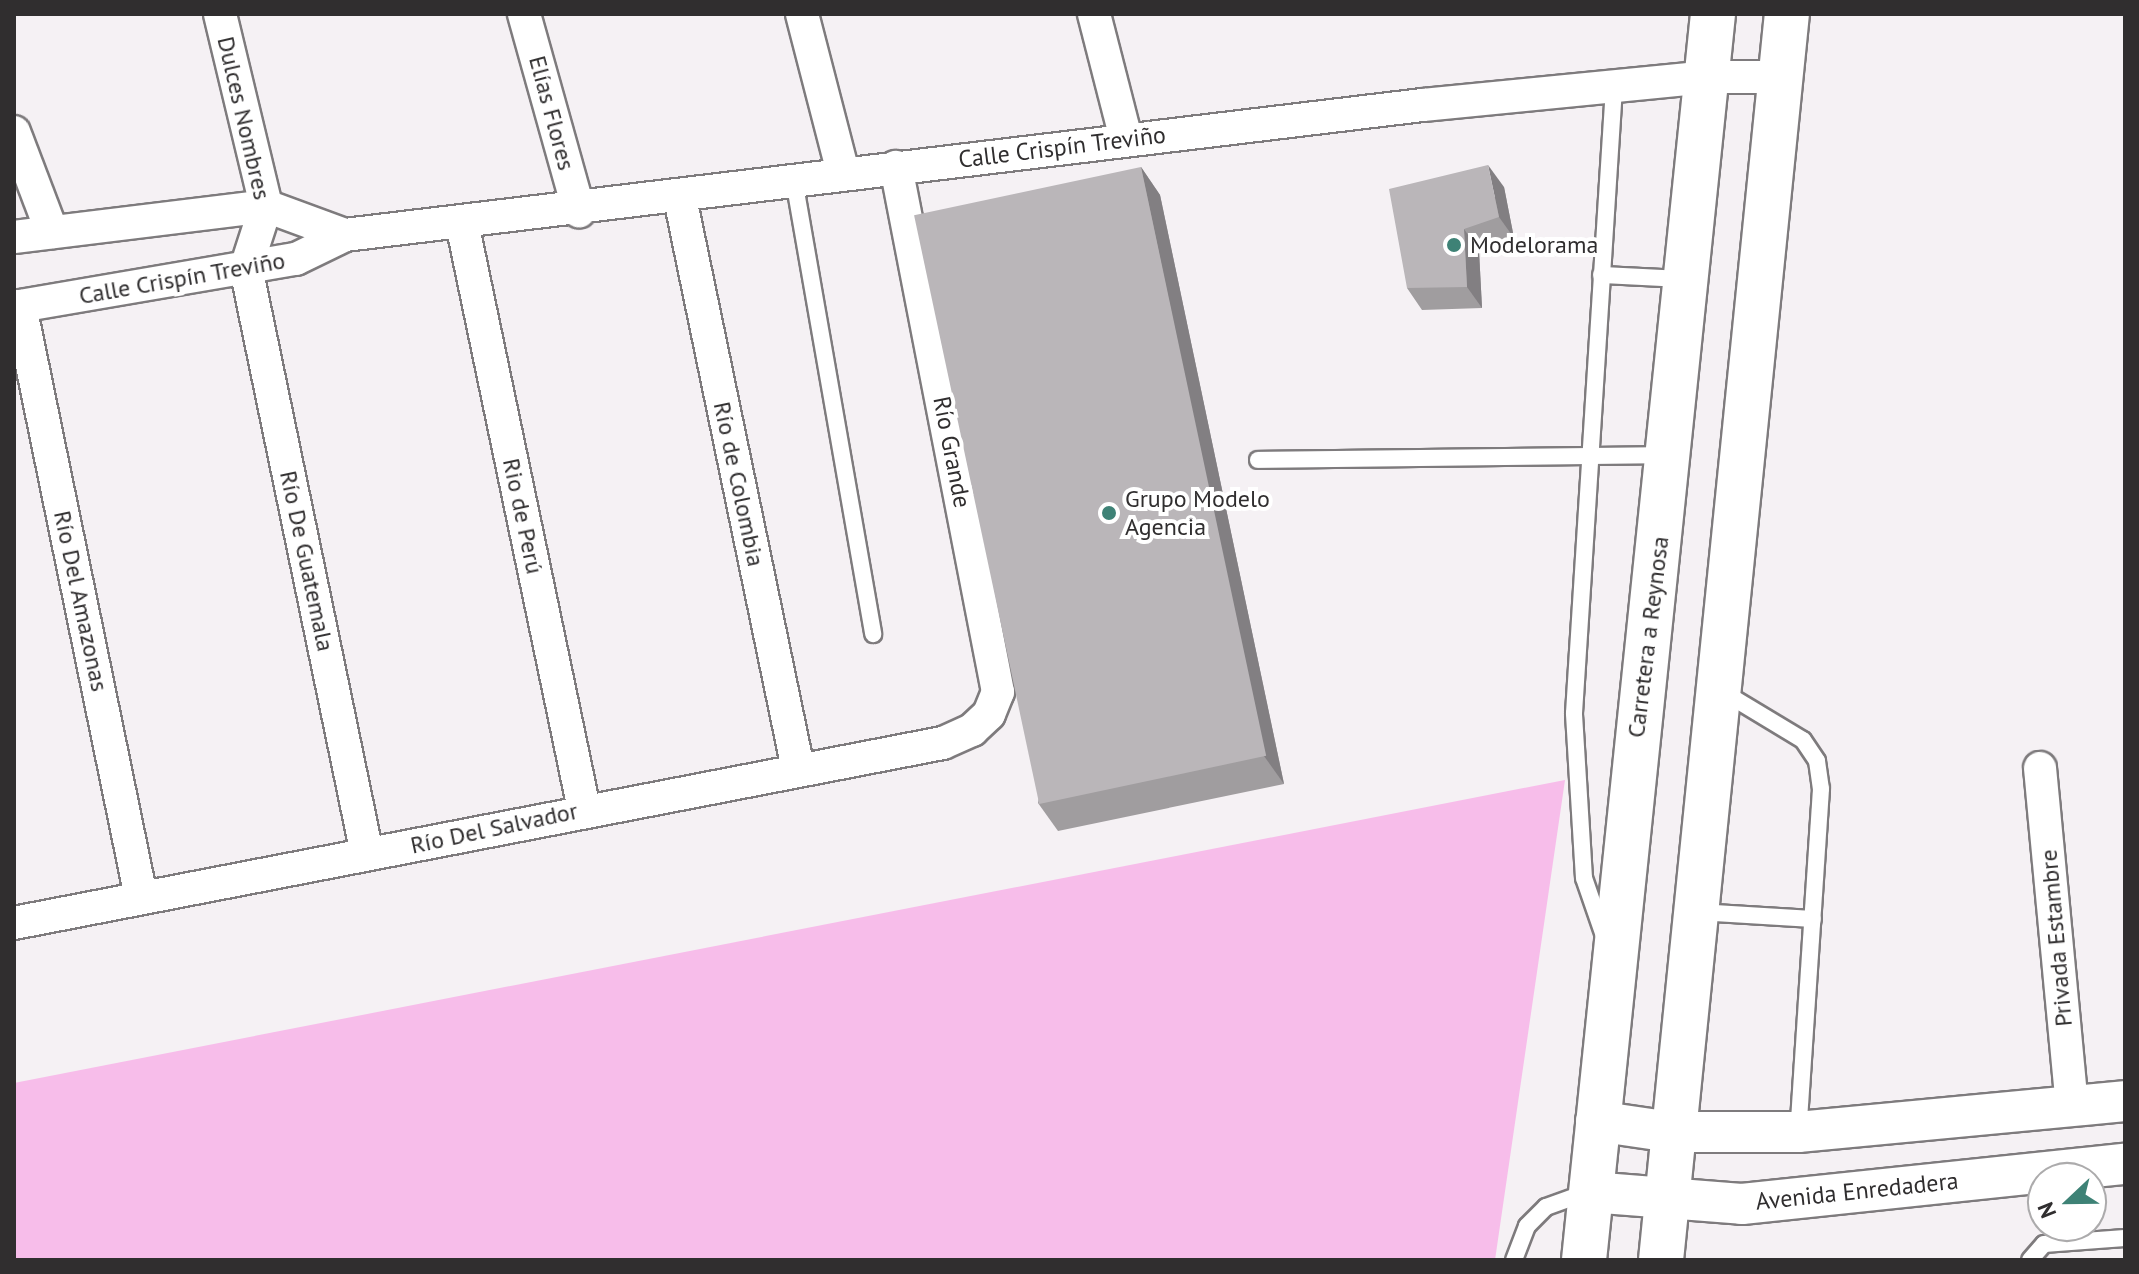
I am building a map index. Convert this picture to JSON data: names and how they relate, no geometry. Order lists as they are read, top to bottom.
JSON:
{
  "streets": {
    "main road": ["Carretera a Reynosa"],
    "street": [
      "Elías Flores",
      "Dulces Nombres",
      "Calle Crispín Treviño",
      "Río Grande",
      "Río de Colombia",
      "Rio de Perú",
      "Río De Guatemala",
      "Río Del Amazonas",
      "Río Del Salvador",
      "Privada Estambre",
      "Avenida Enredadera"
    ]
  },
  "crossings": [
    ["Elías Flores", "Calle Crispín Treviño"],
    ["Dulces Nombres", "Calle Crispín Treviño"],
    ["Dulces Nombres", "Río De Guatemala"],
    ["Calle Crispín Treviño", "Río Grande"],
    ["Calle Crispín Treviño", "Río de Colombia"],
    ["Calle Crispín Treviño", "Rio de Perú"],
    ["Calle Crispín Treviño", "Río De Guatemala"],
    ["Calle Crispín Treviño", "Río Del Amazonas"],
    ["Calle Crispín Treviño", "Carretera a Reynosa"],
    ["Río Grande", "Río Del Salvador"],
    ["Río de Colombia", "Río Del Salvador"],
    ["Rio de Perú", "Río Del Salvador"],
    ["Río De Guatemala", "Río Del Salvador"],
    ["Río Del Amazonas", "Río Del Salvador"],
    ["Carretera a Reynosa", "Avenida Enredadera"]
  ],
  "places": ["Modelorama", "Grupo Modelo Agencia"],
  "north": "left"
}
